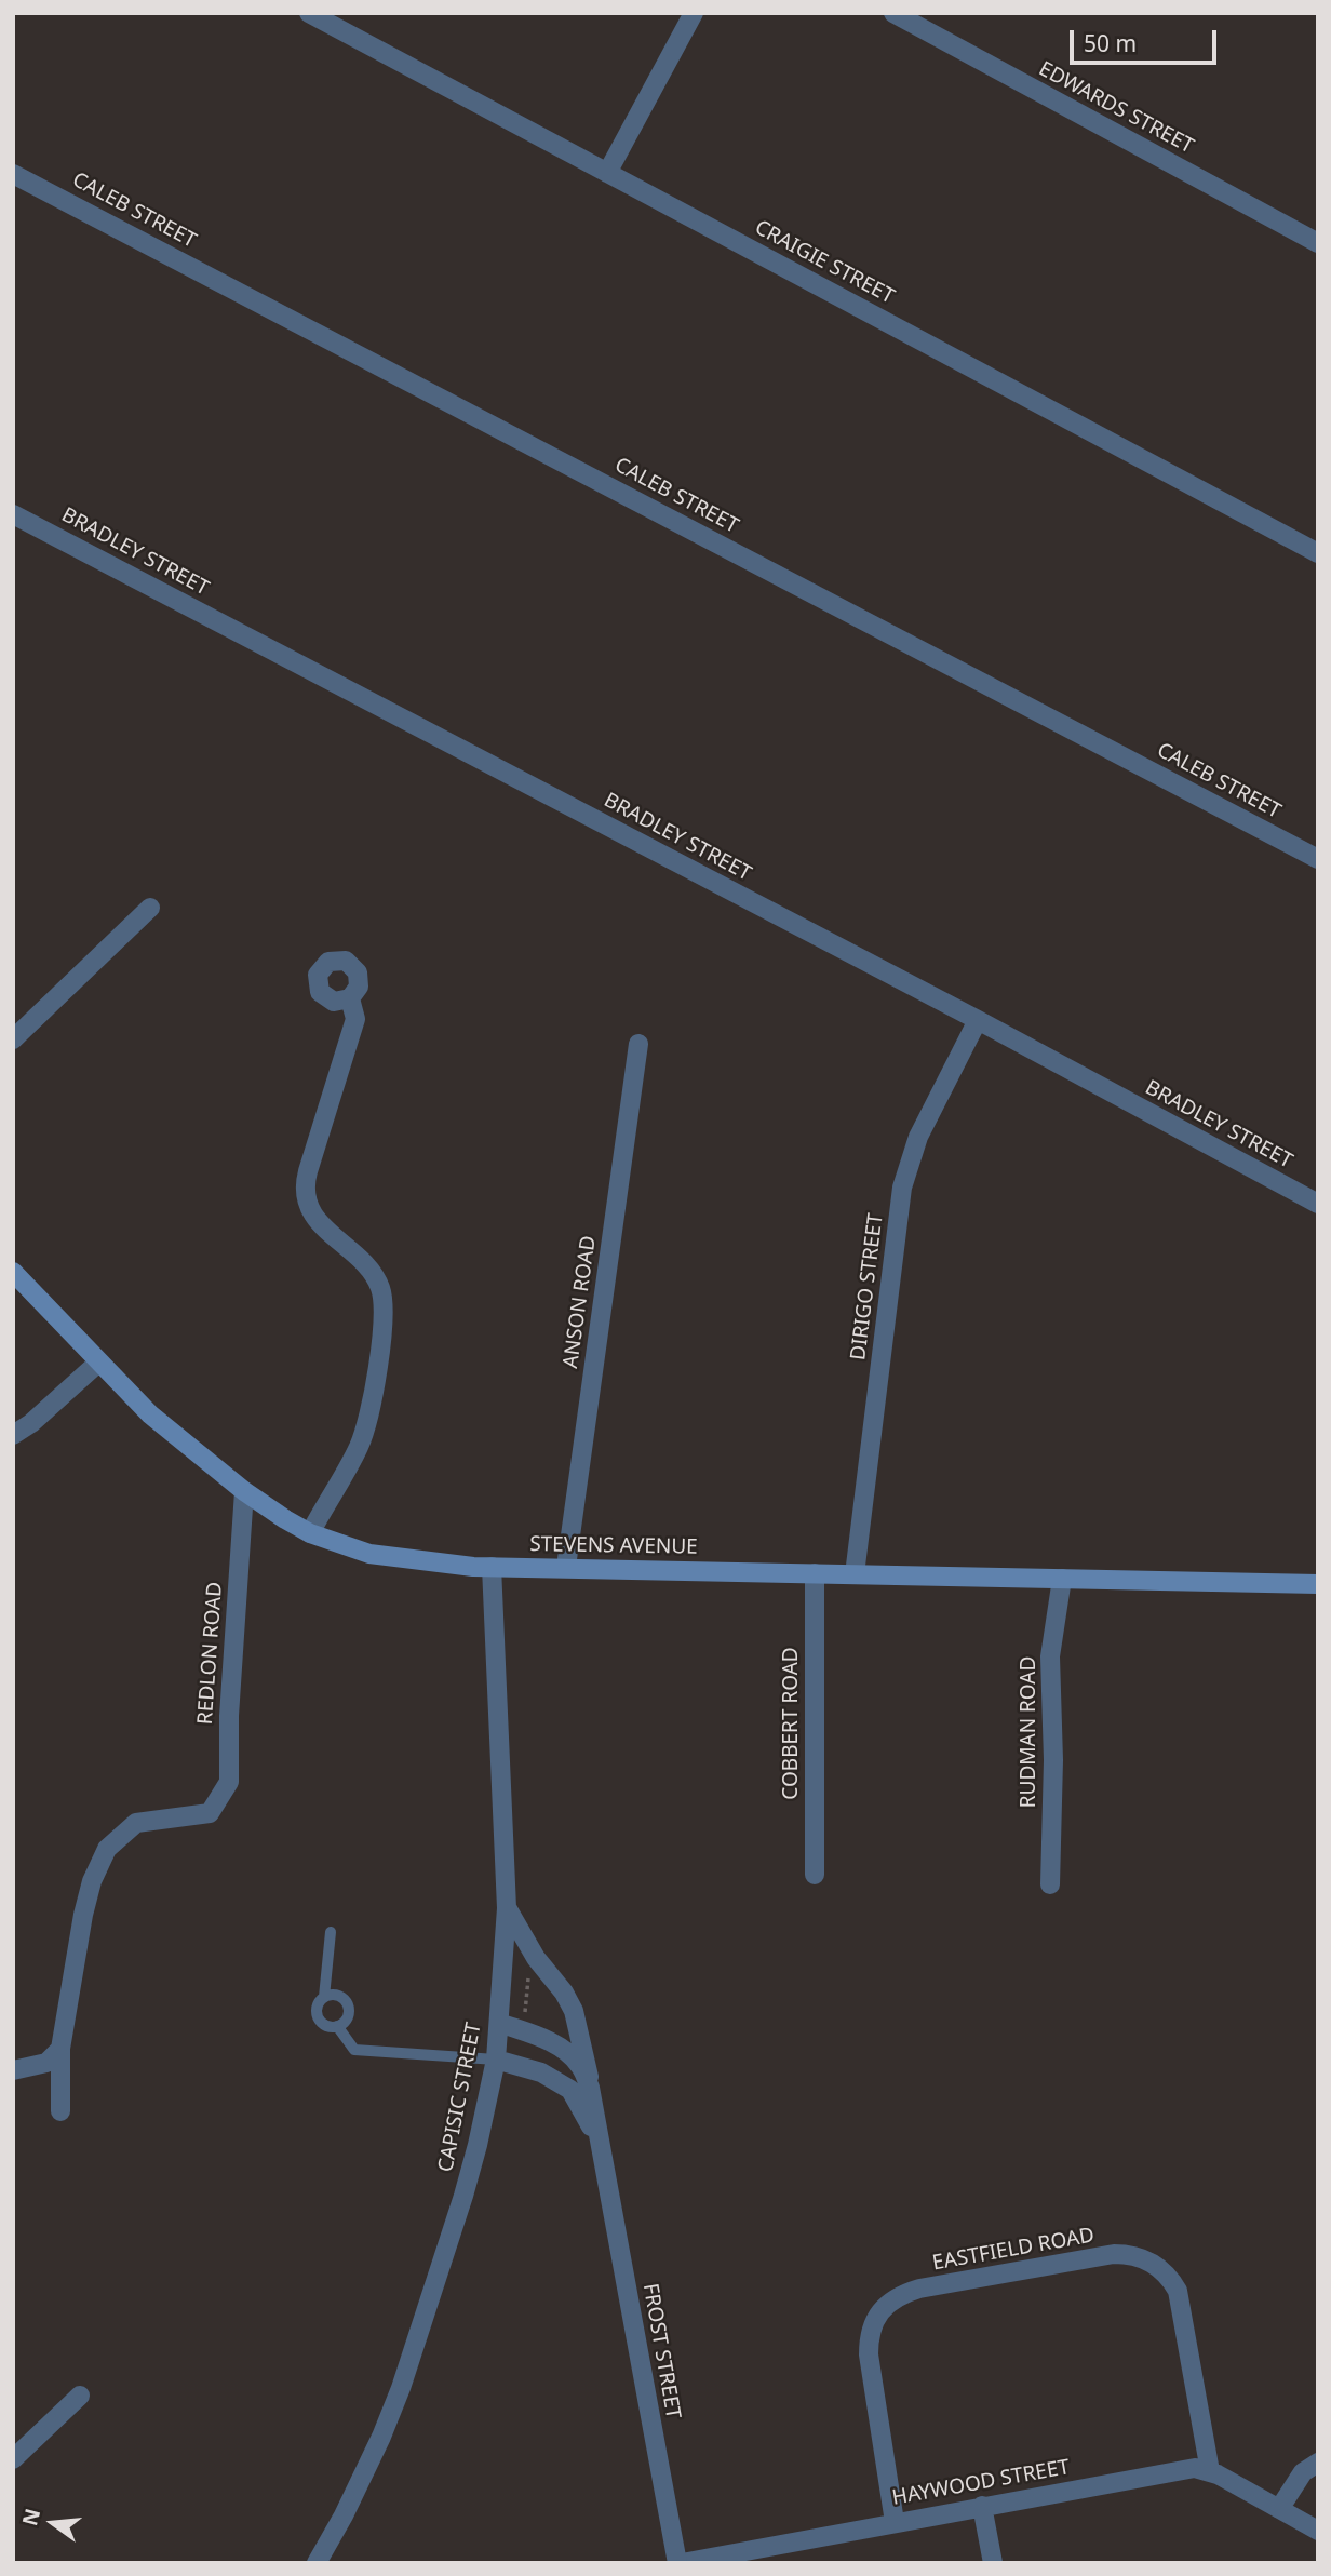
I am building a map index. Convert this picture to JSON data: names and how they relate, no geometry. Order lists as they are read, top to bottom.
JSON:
{
  "streets": {
    "main road": ["STEVENS AVENUE"],
    "street": [
      "EDWARDS STREET",
      "CALEB STREET",
      "CRAIGIE STREET",
      "BRADLEY STREET",
      "DIRIGO STREET",
      "ANSON ROAD",
      "REDLON ROAD",
      "COBBERT ROAD",
      "RUDMAN ROAD",
      "CAPISIC STREET",
      "EASTFIELD ROAD",
      "FROST STREET",
      "HAYWOOD STREET"
    ]
  },
  "crossings": [
    ["BRADLEY STREET", "DIRIGO STREET"],
    ["DIRIGO STREET", "STEVENS AVENUE"],
    ["ANSON ROAD", "STEVENS AVENUE"],
    ["STEVENS AVENUE", "REDLON ROAD"],
    ["STEVENS AVENUE", "COBBERT ROAD"],
    ["STEVENS AVENUE", "RUDMAN ROAD"],
    ["STEVENS AVENUE", "CAPISIC STREET"],
    ["CAPISIC STREET", "FROST STREET"],
    ["EASTFIELD ROAD", "HAYWOOD STREET"],
    ["FROST STREET", "HAYWOOD STREET"]
  ],
  "scale_bar": "50 m",
  "north": "left"
}
